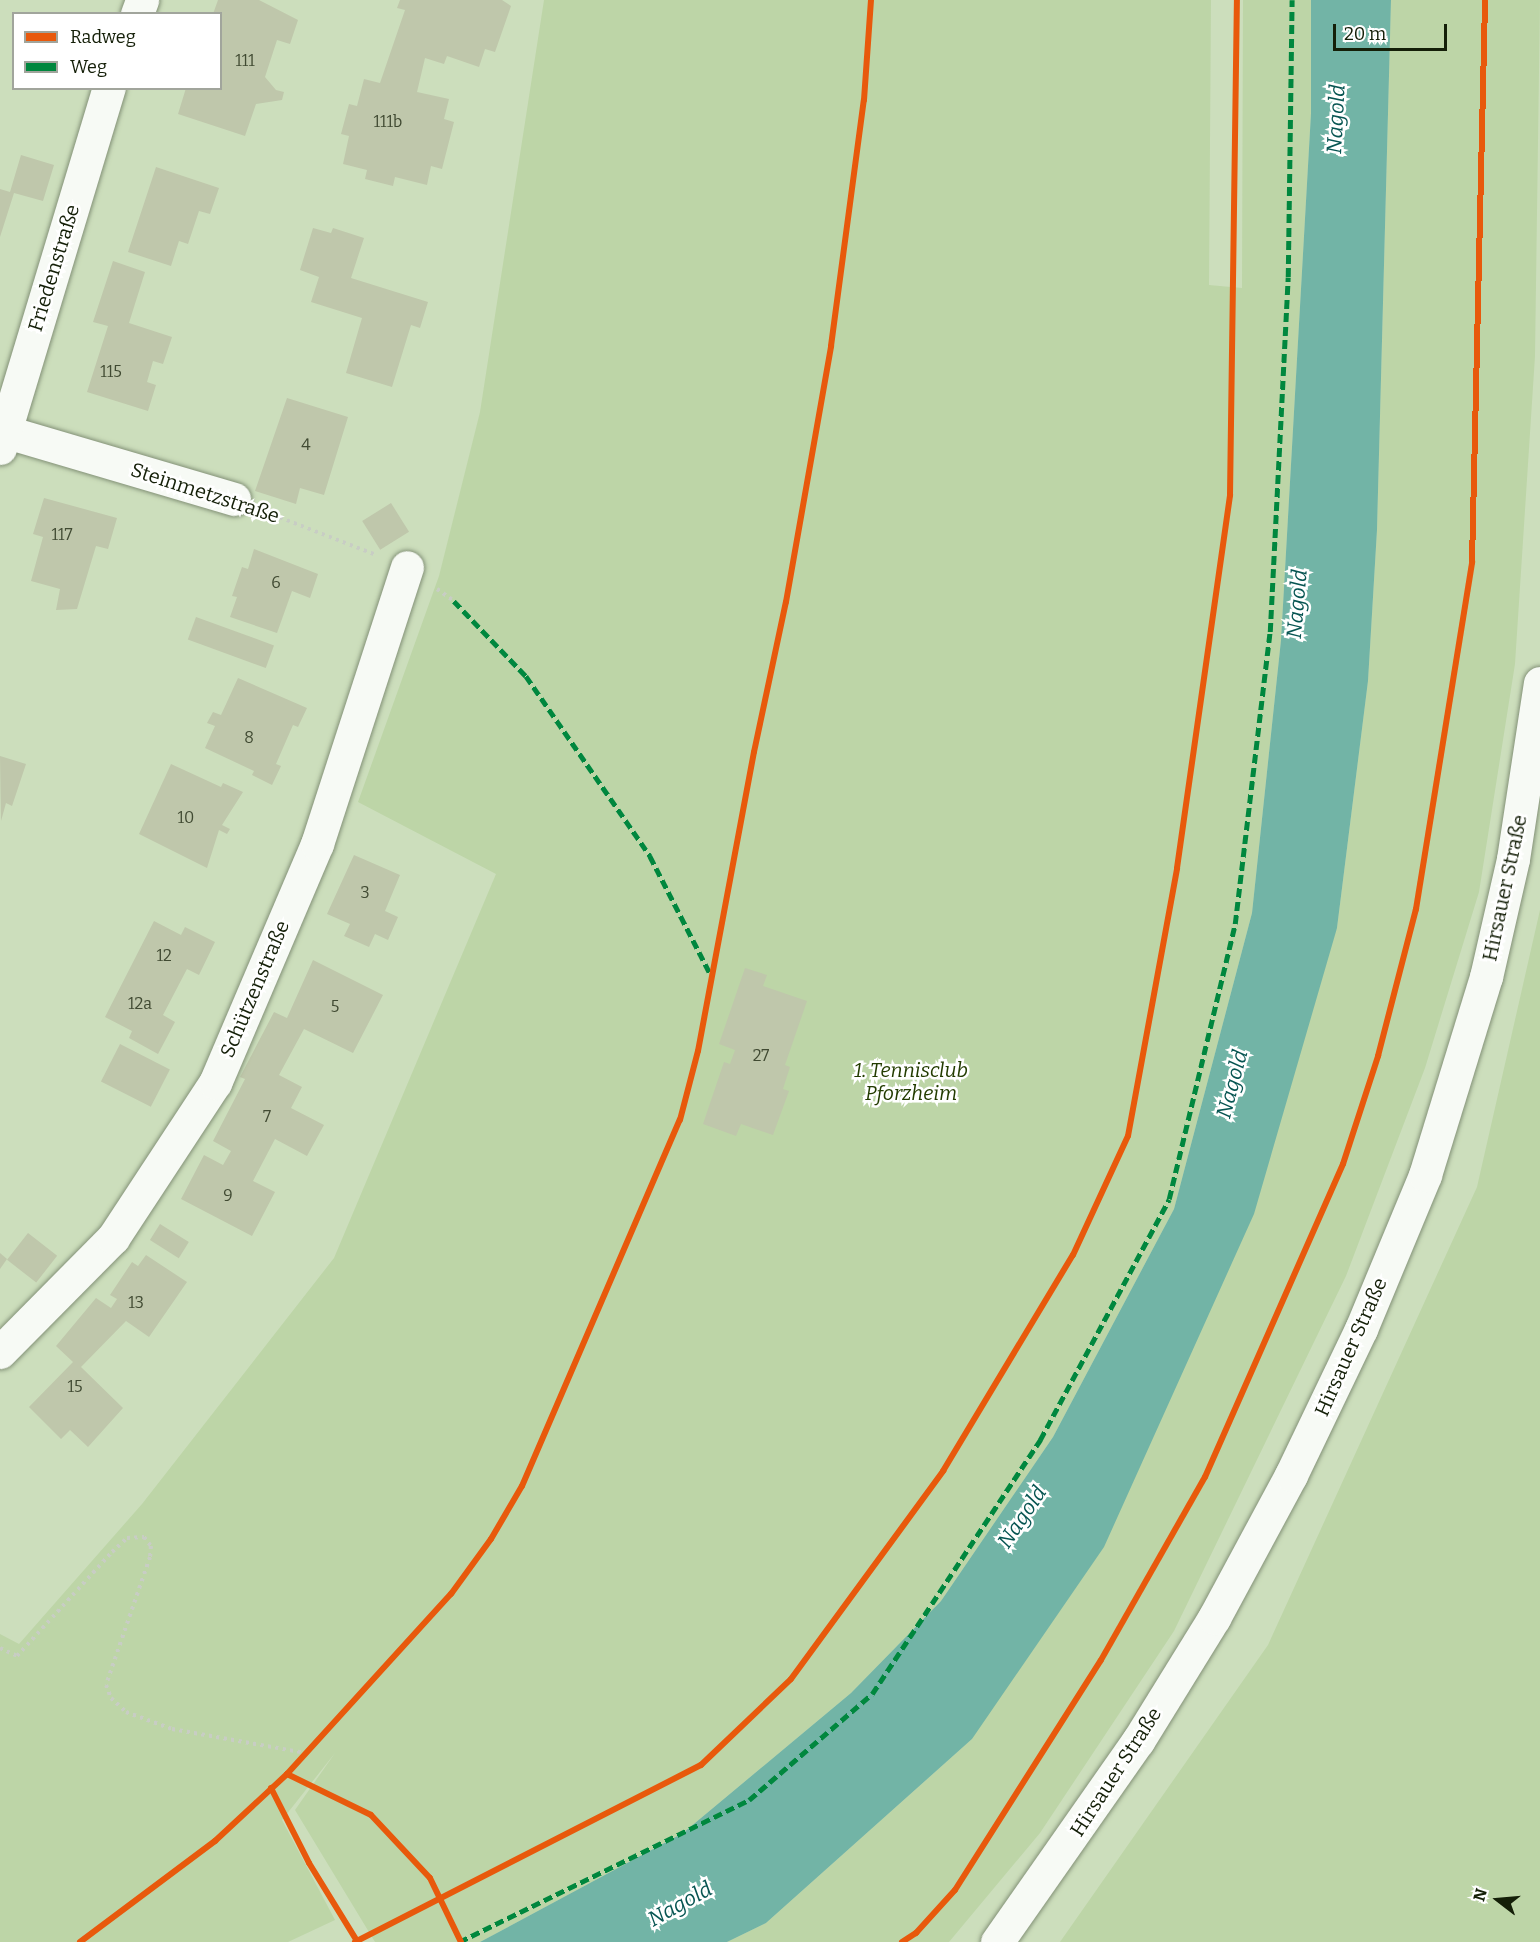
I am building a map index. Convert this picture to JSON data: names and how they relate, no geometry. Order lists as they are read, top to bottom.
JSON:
{
  "streets": {
    "street": [
      "Friedenstraße",
      "Steinmetzstraße",
      "Hirsauer Straße",
      "Schützenstraße"
    ]
  },
  "crossings": [
    ["Friedenstraße", "Steinmetzstraße"],
    ["Steinmetzstraße", "Schützenstraße"]
  ],
  "water": ["Nagold"],
  "parks": ["1. Tennisclub Pforzheim"],
  "house_numbers": [
    "111",
    "111b",
    "115",
    "4",
    "117",
    "6",
    "8",
    "10",
    "3",
    "12",
    "12a",
    "5",
    "27",
    "7",
    "9",
    "13",
    "15"
  ],
  "legend": ["Radweg", "Weg"],
  "scale_bar": "20 m",
  "north": "left"
}
